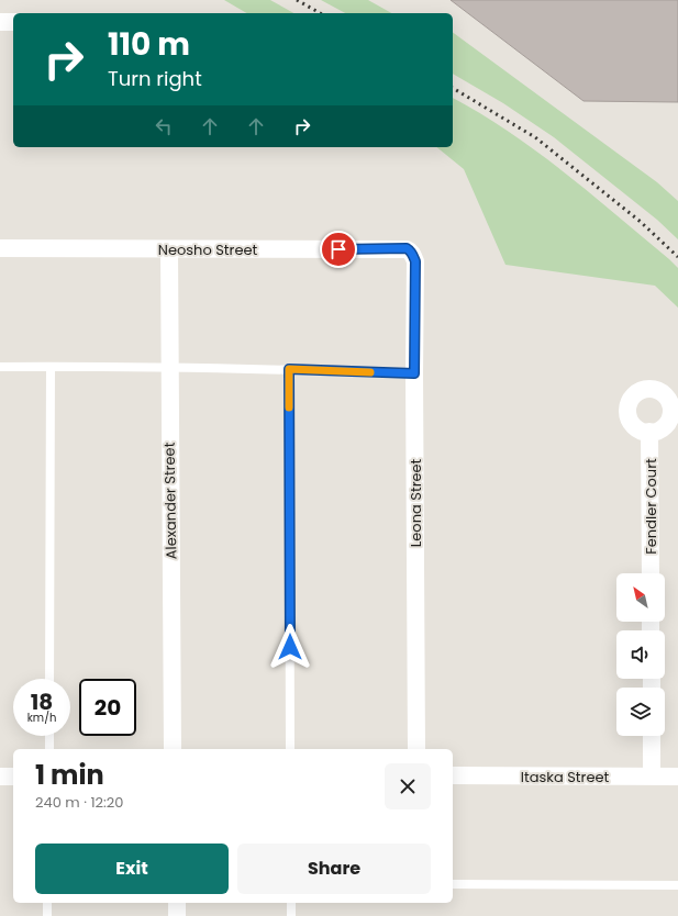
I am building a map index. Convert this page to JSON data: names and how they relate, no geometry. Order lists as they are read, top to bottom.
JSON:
{
  "streets": {
    "street": [
      "Neosho Street",
      "Alexander Street",
      "Leona Street",
      "Fendler Court",
      "Itaska Street"
    ]
  },
  "crossings": [
    ["Neosho Street", "Alexander Street"],
    ["Neosho Street", "Leona Street"]
  ],
  "north": "top left",
  "page": {
    "turn": ["110 m", "Turn right"],
    "speed": "18 km/h",
    "limit": "20",
    "heading": ["1 min", "240 m · 12:20"],
    "buttons": ["Exit", "Share"]
  }
}
